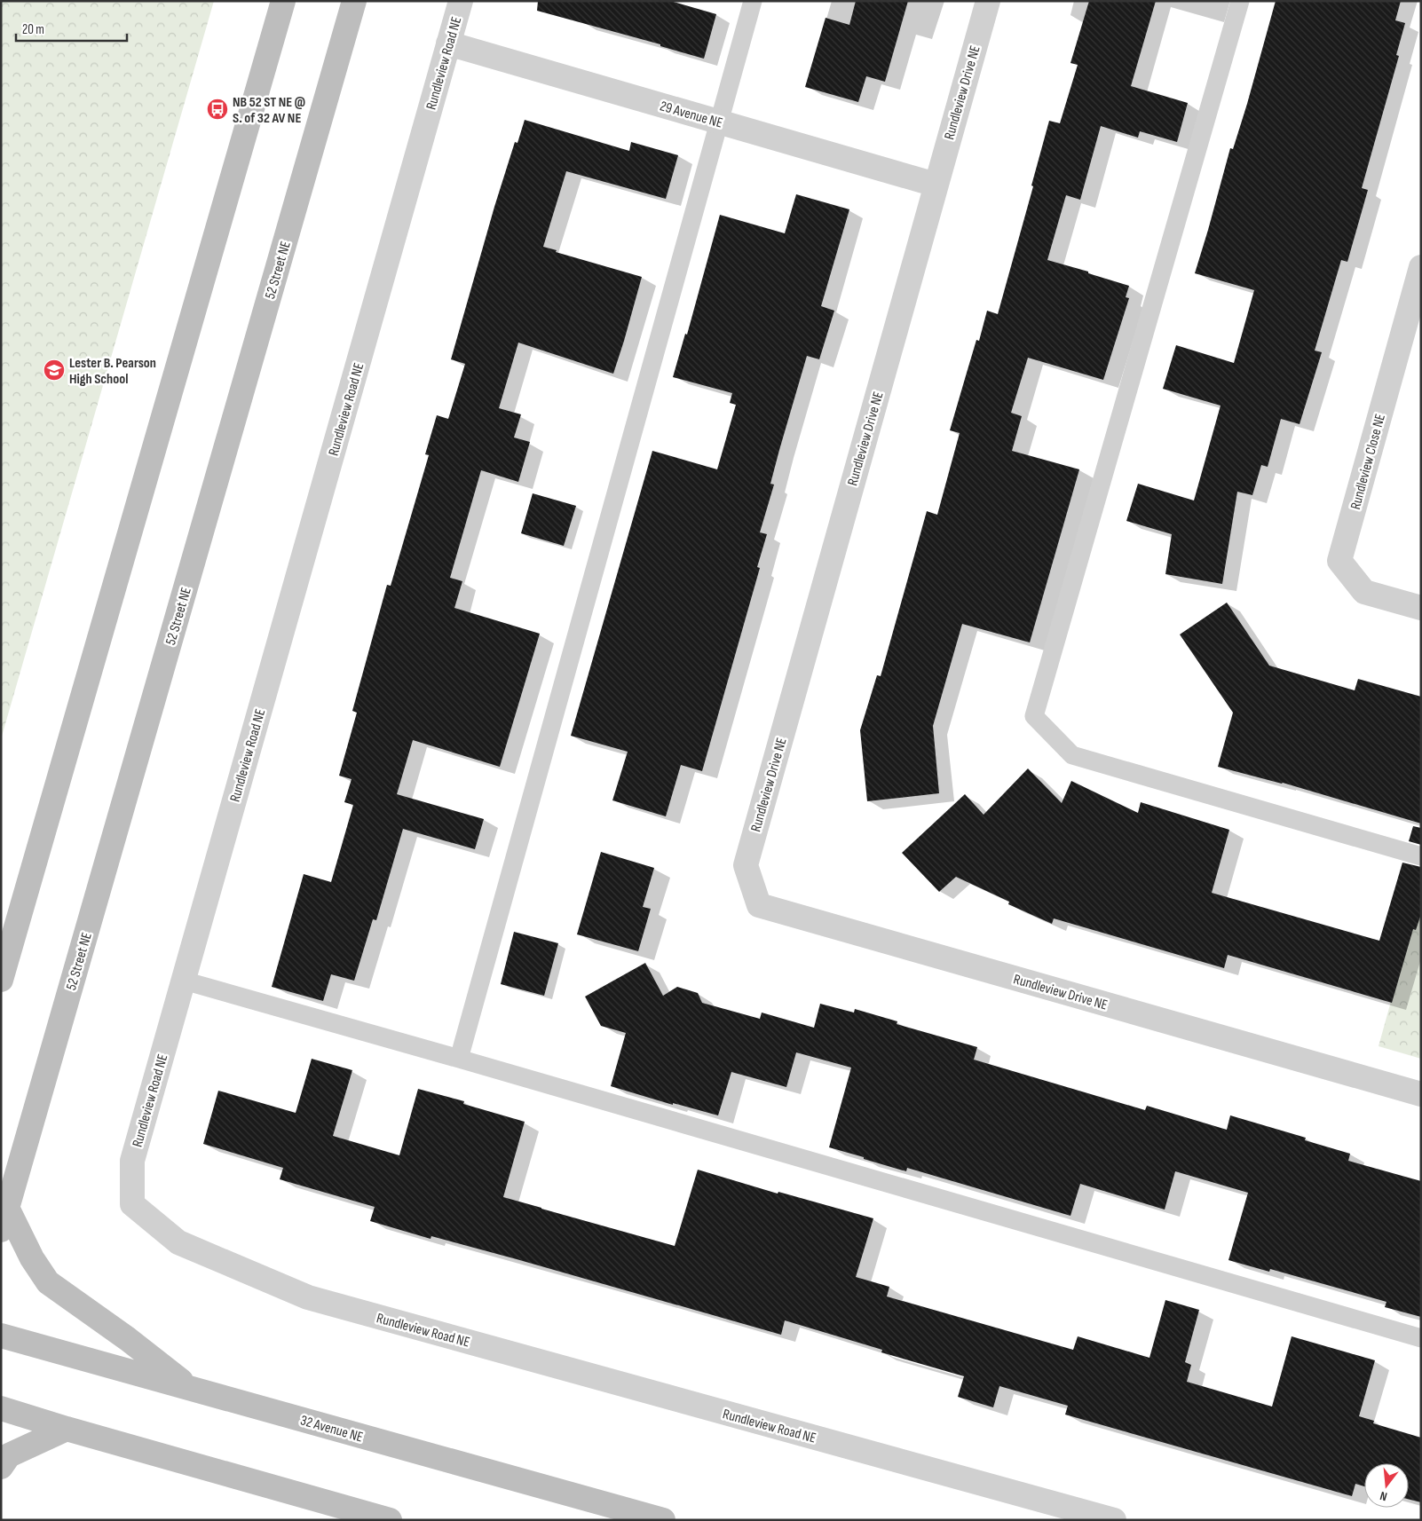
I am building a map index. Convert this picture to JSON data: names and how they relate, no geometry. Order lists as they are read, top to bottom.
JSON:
{
  "streets": {
    "main road": ["52 Street NE", "32 Avenue NE"],
    "street": [
      "Rundleview Road NE",
      "Rundleview Drive NE",
      "29 Avenue NE",
      "Rundleview Close NE"
    ]
  },
  "crossings": [
    ["Rundleview Road NE", "29 Avenue NE"],
    ["Rundleview Drive NE", "29 Avenue NE"]
  ],
  "places": {
    "bus stop": ["NB 52 ST NE @ S. of 32 AV NE"],
    "school or university": ["Lester B. Pearson High School"]
  },
  "scale_bar": "20 m",
  "north": "bottom"
}
